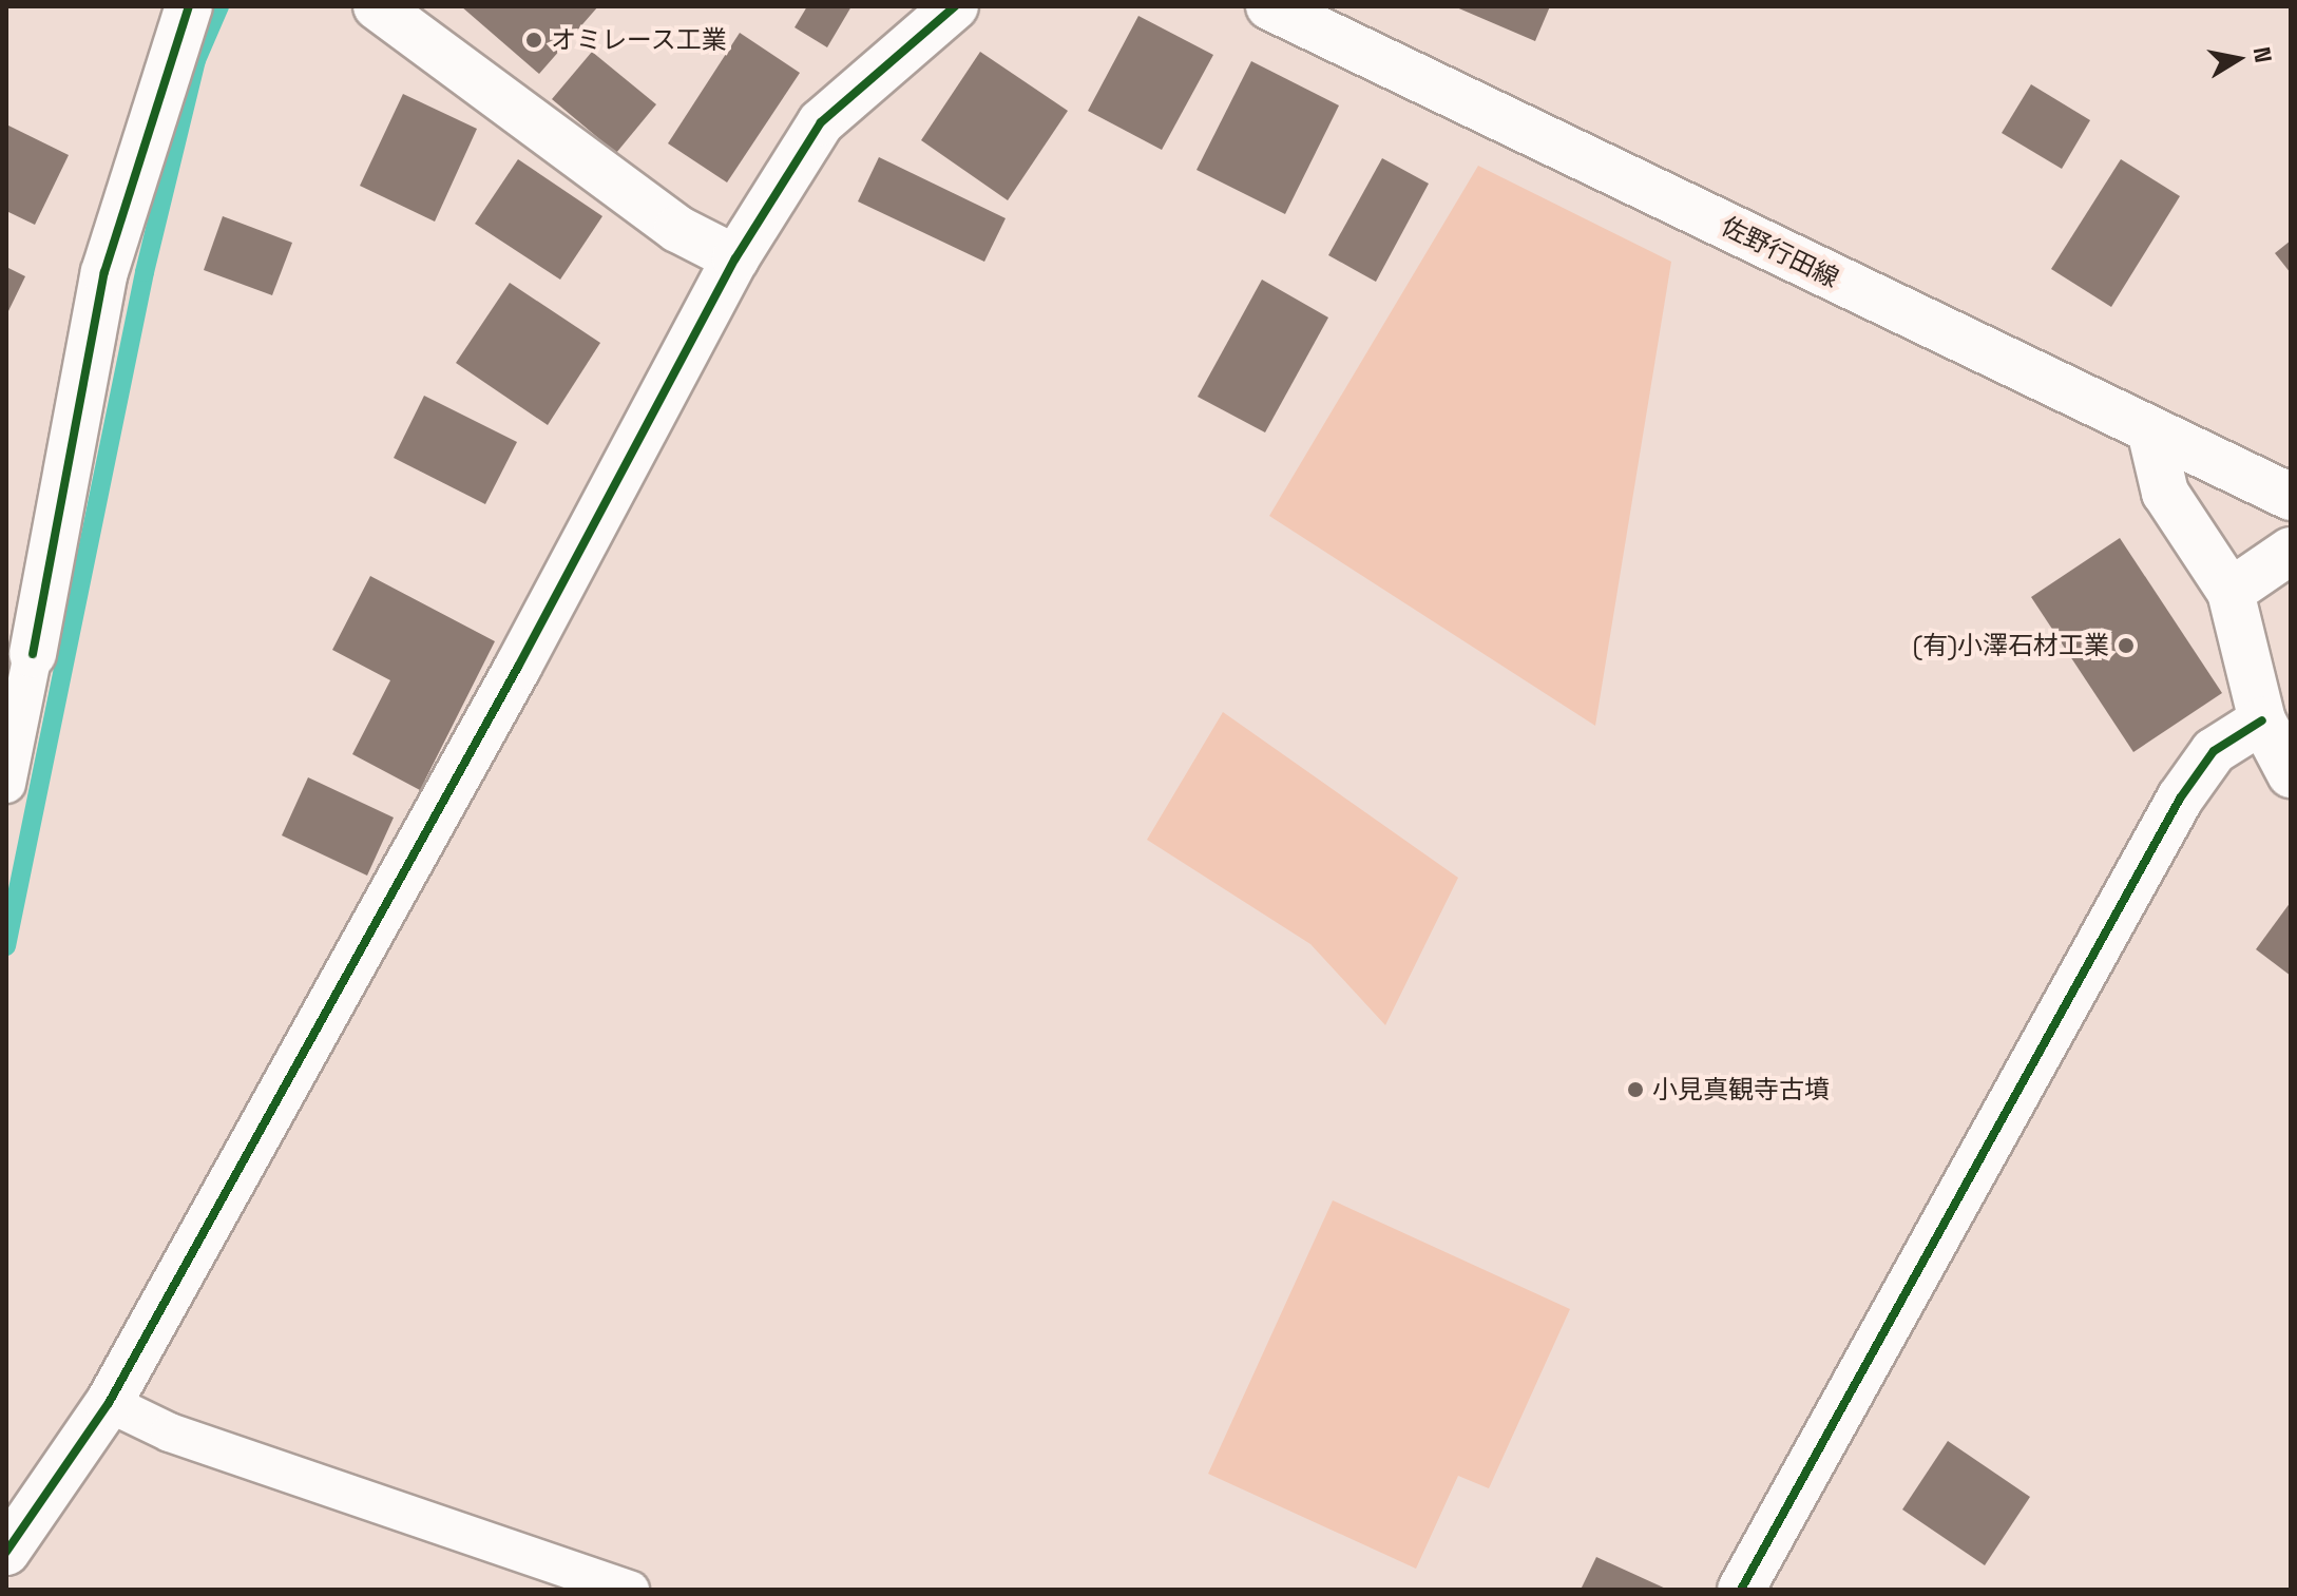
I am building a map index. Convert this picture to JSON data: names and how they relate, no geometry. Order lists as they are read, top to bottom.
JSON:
{
  "streets": {
    "street": ["佐野行田線"]
  },
  "places": ["オミレース工業", "(有)小澤石材工業", "小見真観寺古墳"],
  "north": "right"
}
